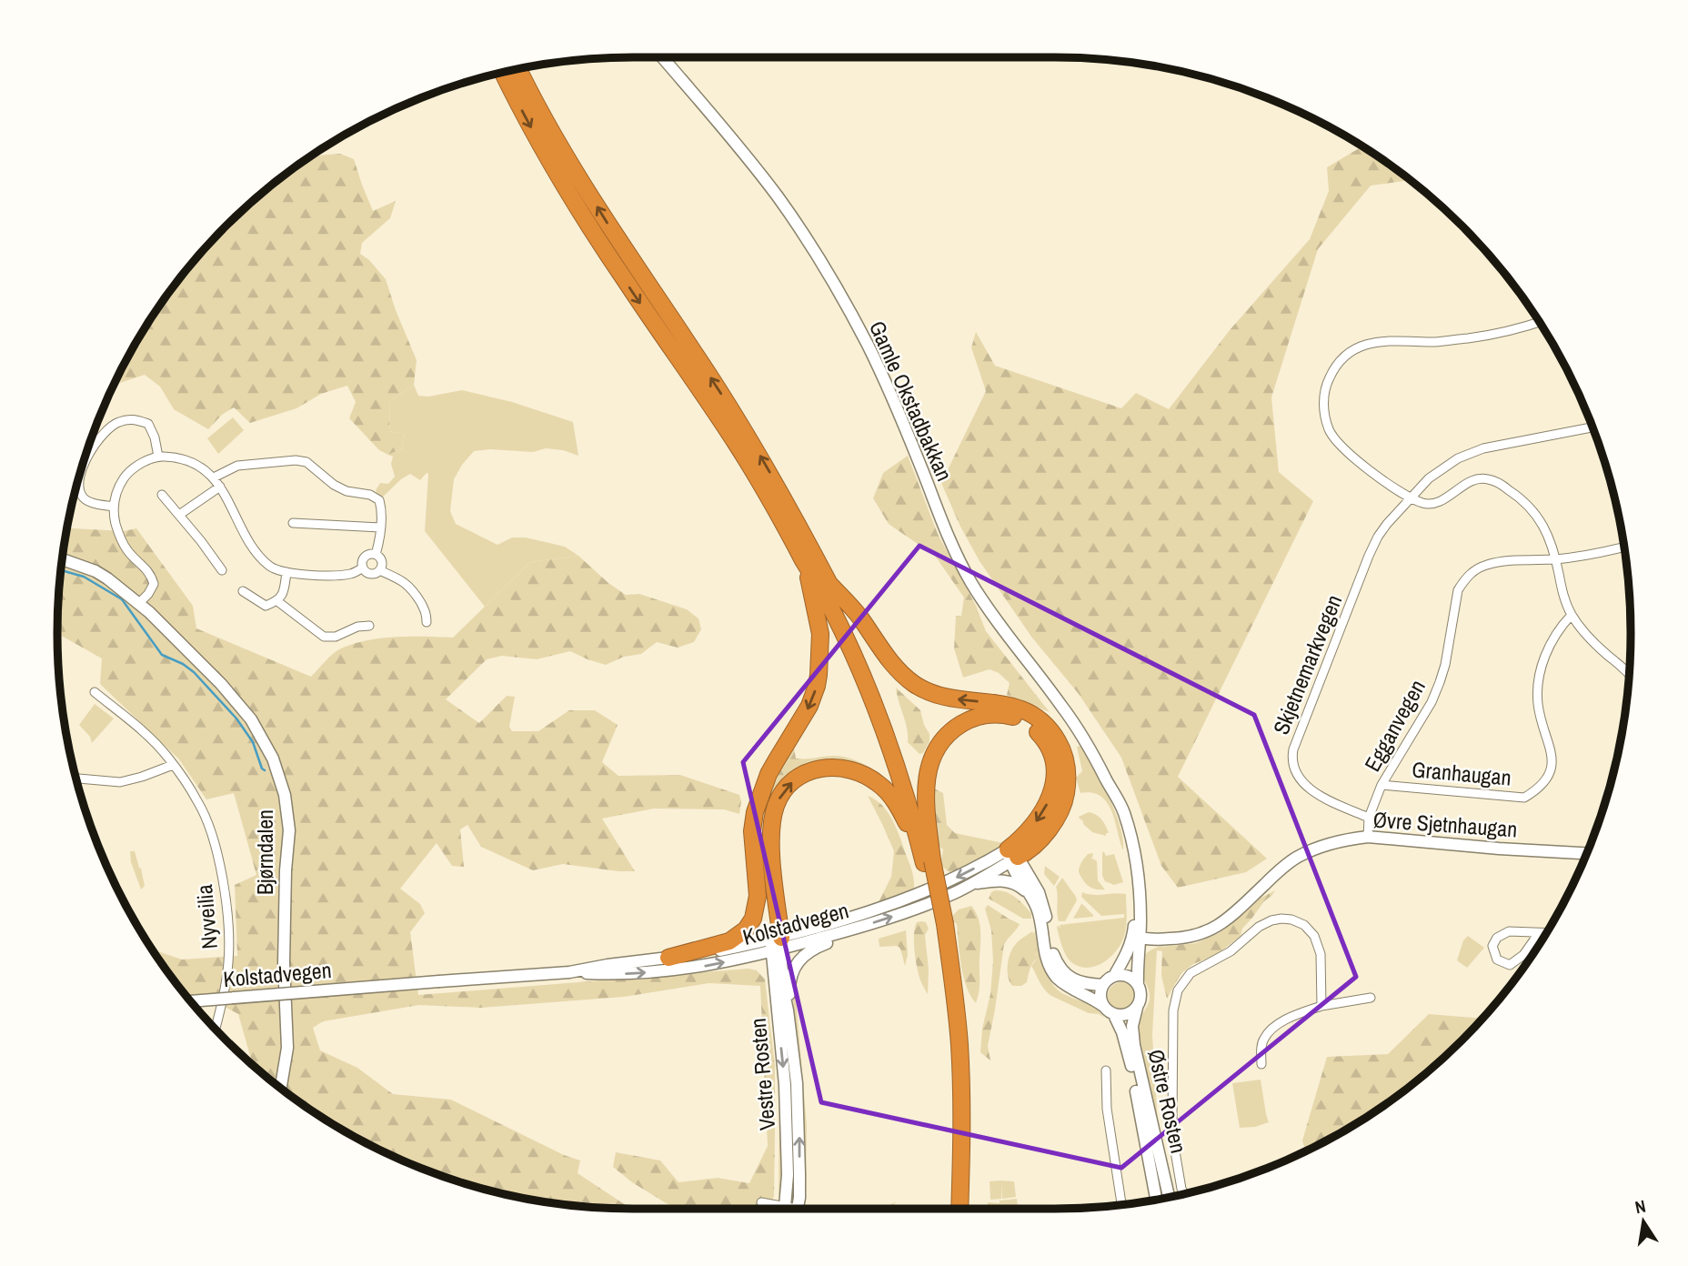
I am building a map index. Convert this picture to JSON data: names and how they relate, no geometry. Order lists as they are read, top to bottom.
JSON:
{
  "streets": {
    "main road": [
      "Gamle Okstadbakkan",
      "Øvre Sjetnhaugan",
      "Bjørndalen",
      "Kolstadvegen",
      "Vestre Rosten",
      "Østre Rosten"
    ],
    "street": [
      "Skjetnemarkvegen",
      "Egganvegen",
      "Granhaugan",
      "Nyveilia"
    ]
  },
  "crossings": [
    ["Gamle Okstadbakkan", "Øvre Sjetnhaugan"],
    ["Gamle Okstadbakkan", "Østre Rosten"],
    ["Skjetnemarkvegen", "Egganvegen"],
    ["Egganvegen", "Granhaugan"],
    ["Egganvegen", "Øvre Sjetnhaugan"],
    ["Kolstadvegen", "Vestre Rosten"]
  ],
  "north": "top"
}
